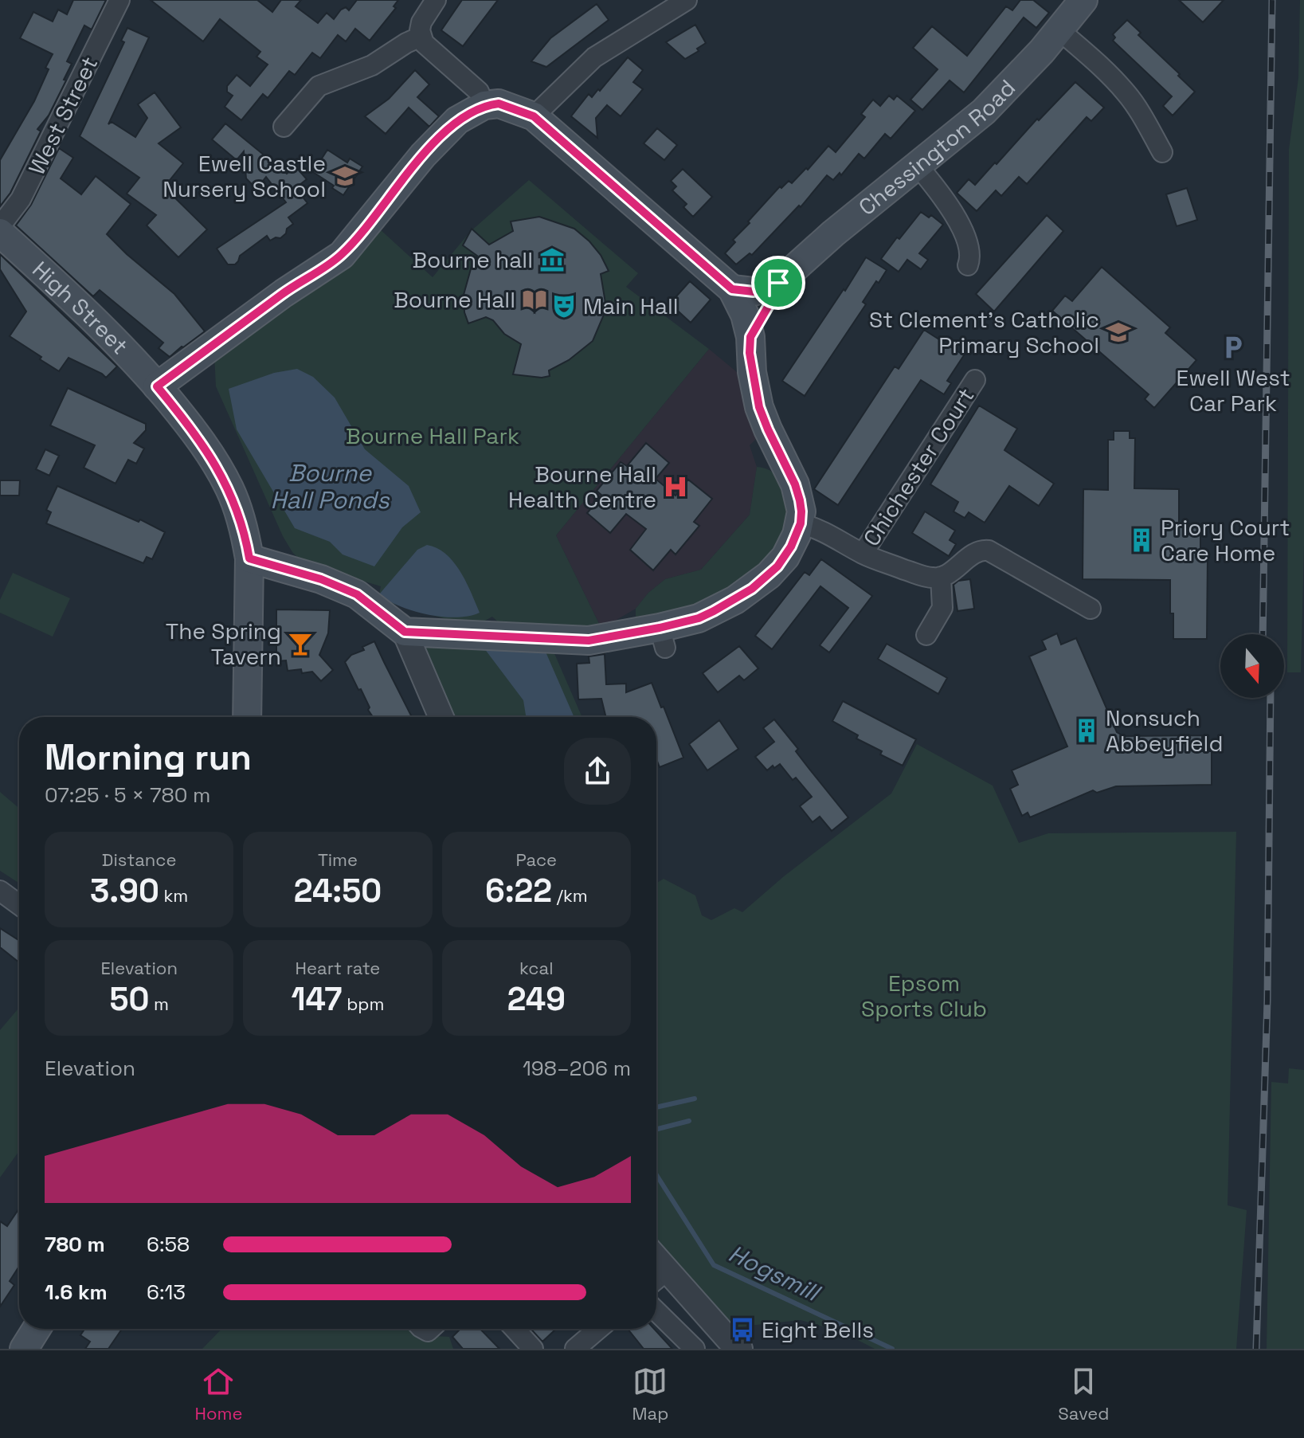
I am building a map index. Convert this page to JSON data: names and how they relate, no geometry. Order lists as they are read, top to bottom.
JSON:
{
  "streets": {
    "main road": ["Chessington Road", "High Street"],
    "street": ["West Street", "Chichester Court"]
  },
  "water": ["Bourne Hall Ponds", "Hogsmill"],
  "parks": ["Bourne Hall Park", "Epsom Sports Club"],
  "places": {
    "school or university": ["Ewell Castle Nursery School", "St Clement's Catholic Primary School"],
    "museum": ["Bourne hall"],
    "library": ["Bourne Hall"],
    "theatre": ["Main Hall"],
    "parking": ["Ewell West Car Park"],
    "hospital": ["Bourne Hall Health Centre"],
    "building": ["Priory Court Care Home", "Nonsuch Abbeyfield"],
    "bar": ["The Spring Tavern"],
    "bus stop": ["Eight Bells"]
  },
  "north": "bottom",
  "page": {
    "heading": ["Morning run", "07:25 · 5 × 780 m"],
    "stats": [
      ["Distance", "3.90 km"],
      ["Time", "24:50"],
      ["Pace", "6:22 /km"],
      ["Elevation", "50 m"],
      ["Heart rate", "147 bpm"],
      ["kcal", "249"]
    ],
    "chart": ["Elevation", "198–206 m"],
    "list": [
      {
        "name": "780 m",
        "note": "6:58"
      },
      {
        "name": "1.6 km",
        "note": "6:13"
      }
    ],
    "tabs": ["Home", "Map", "Saved"]
  }
}
